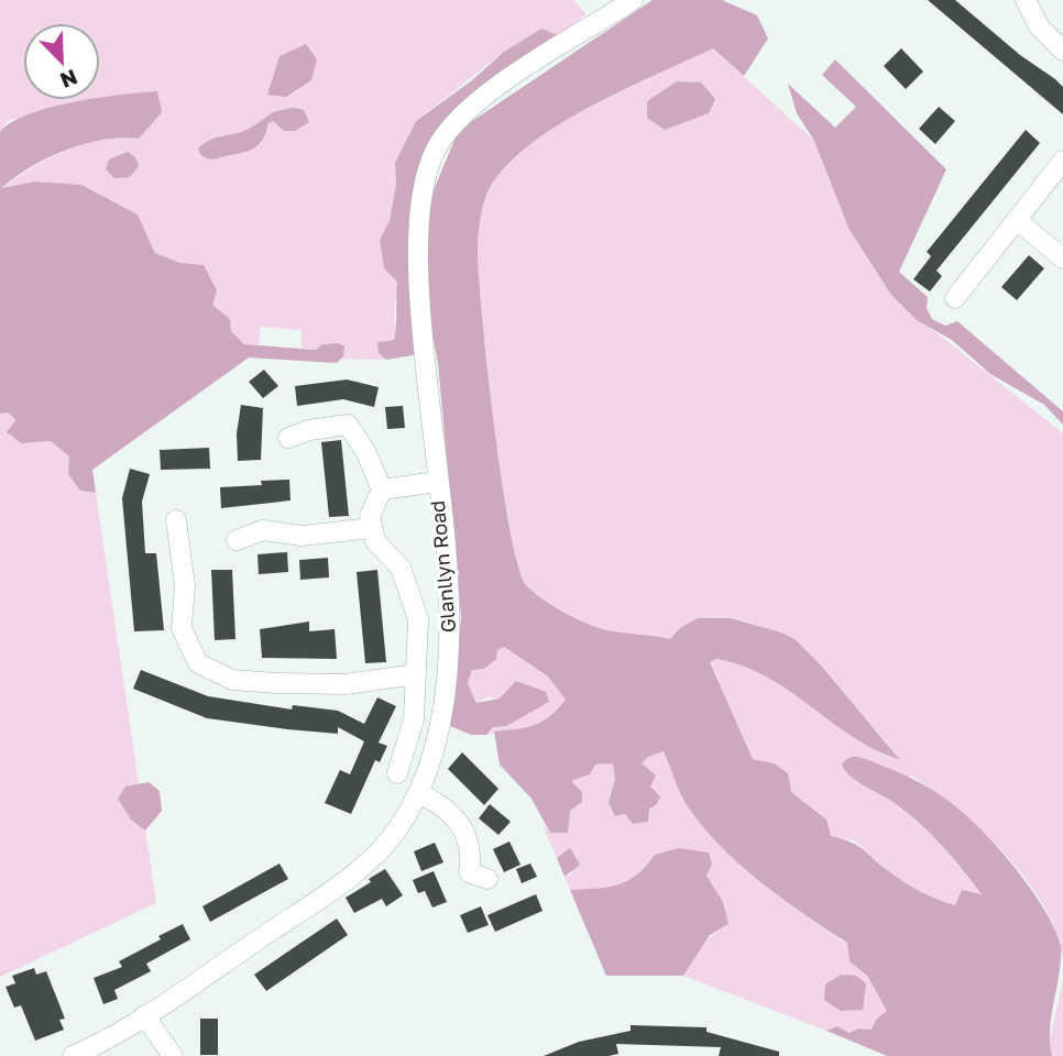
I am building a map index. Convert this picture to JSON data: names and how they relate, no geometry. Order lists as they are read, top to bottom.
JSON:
{
  "streets": {
    "street": ["Glanllyn Road"]
  },
  "north": "bottom right"
}
